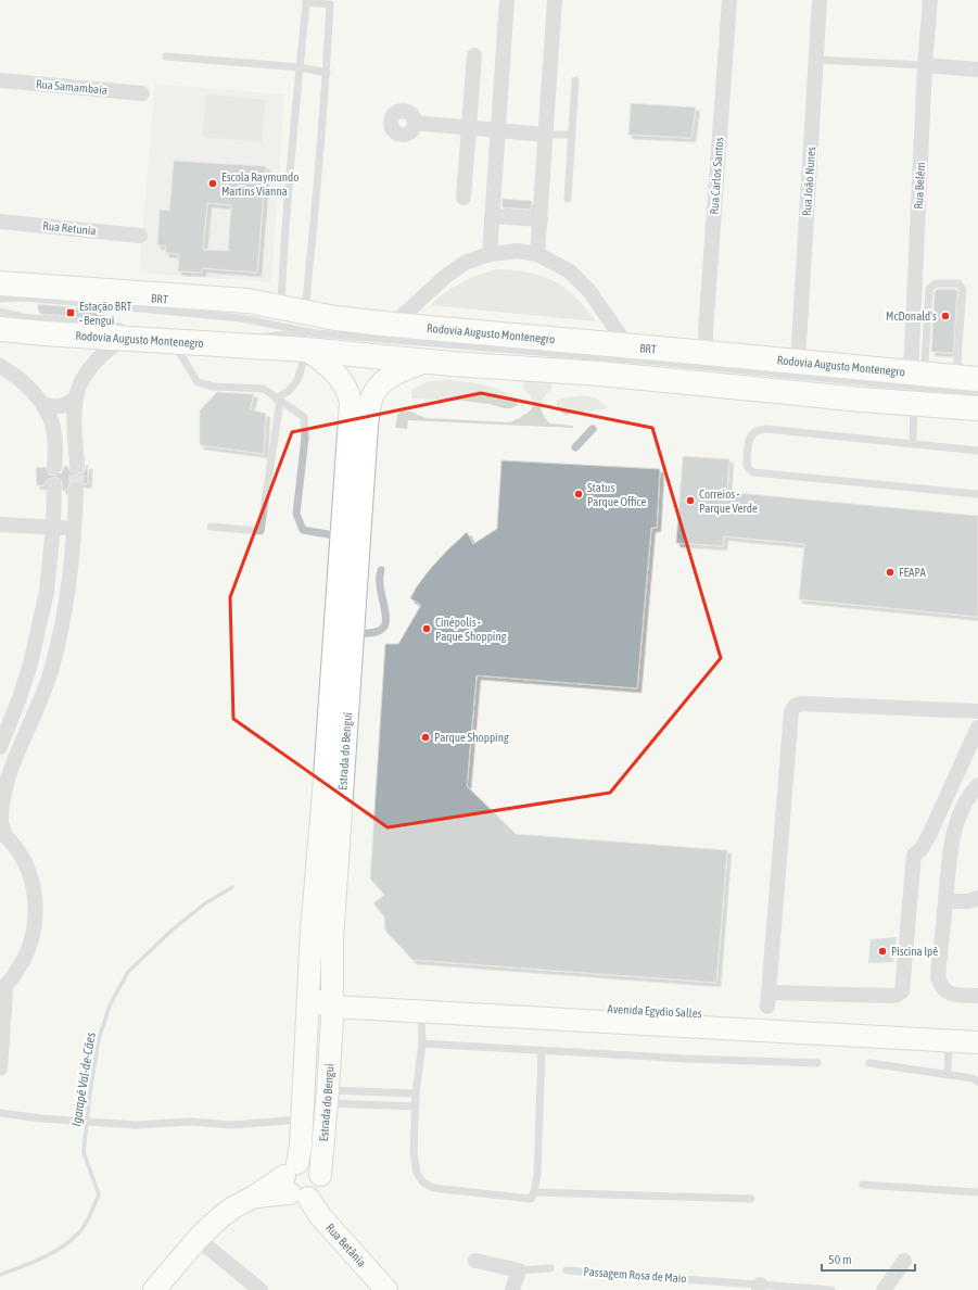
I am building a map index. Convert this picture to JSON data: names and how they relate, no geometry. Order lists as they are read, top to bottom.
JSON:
{
  "streets": {
    "main road": ["Rodovia Augusto Montenegro"],
    "street": [
      "Rua Samambaia",
      "Rua Carlos Santos",
      "Rua João Nunes",
      "Rua Belém",
      "Rua Retunia",
      "Estrada do Benguí",
      "Avenida Egydio Salles",
      "Rua Betânia"
    ],
    "lane": ["BRT", "Passagem Rosa de Maio"]
  },
  "crossings": [
    ["Rua Carlos Santos", "Rodovia Augusto Montenegro"],
    ["Rua João Nunes", "Rodovia Augusto Montenegro"],
    ["Rua Belém", "Rodovia Augusto Montenegro"],
    ["BRT", "Rodovia Augusto Montenegro"],
    ["BRT", "Estrada do Benguí"],
    ["Rodovia Augusto Montenegro", "Estrada do Benguí"],
    ["Estrada do Benguí", "Avenida Egydio Salles"],
    ["Estrada do Benguí", "Rua Betânia"]
  ],
  "water": ["Igarapé Val-de-Cães"],
  "places": {
    "other": [
      "Escola Raymundo Martins Vianna",
      "McDonald's",
      "Status Parque Office",
      "Correios - Parque Verde",
      "FEAPA",
      "Cinépolis - Paque Shopping",
      "Parque Shopping",
      "Piscina Ipê"
    ],
    "transit": ["Estação BRT - Bengui"]
  },
  "scale_bar": "50 m"
}
